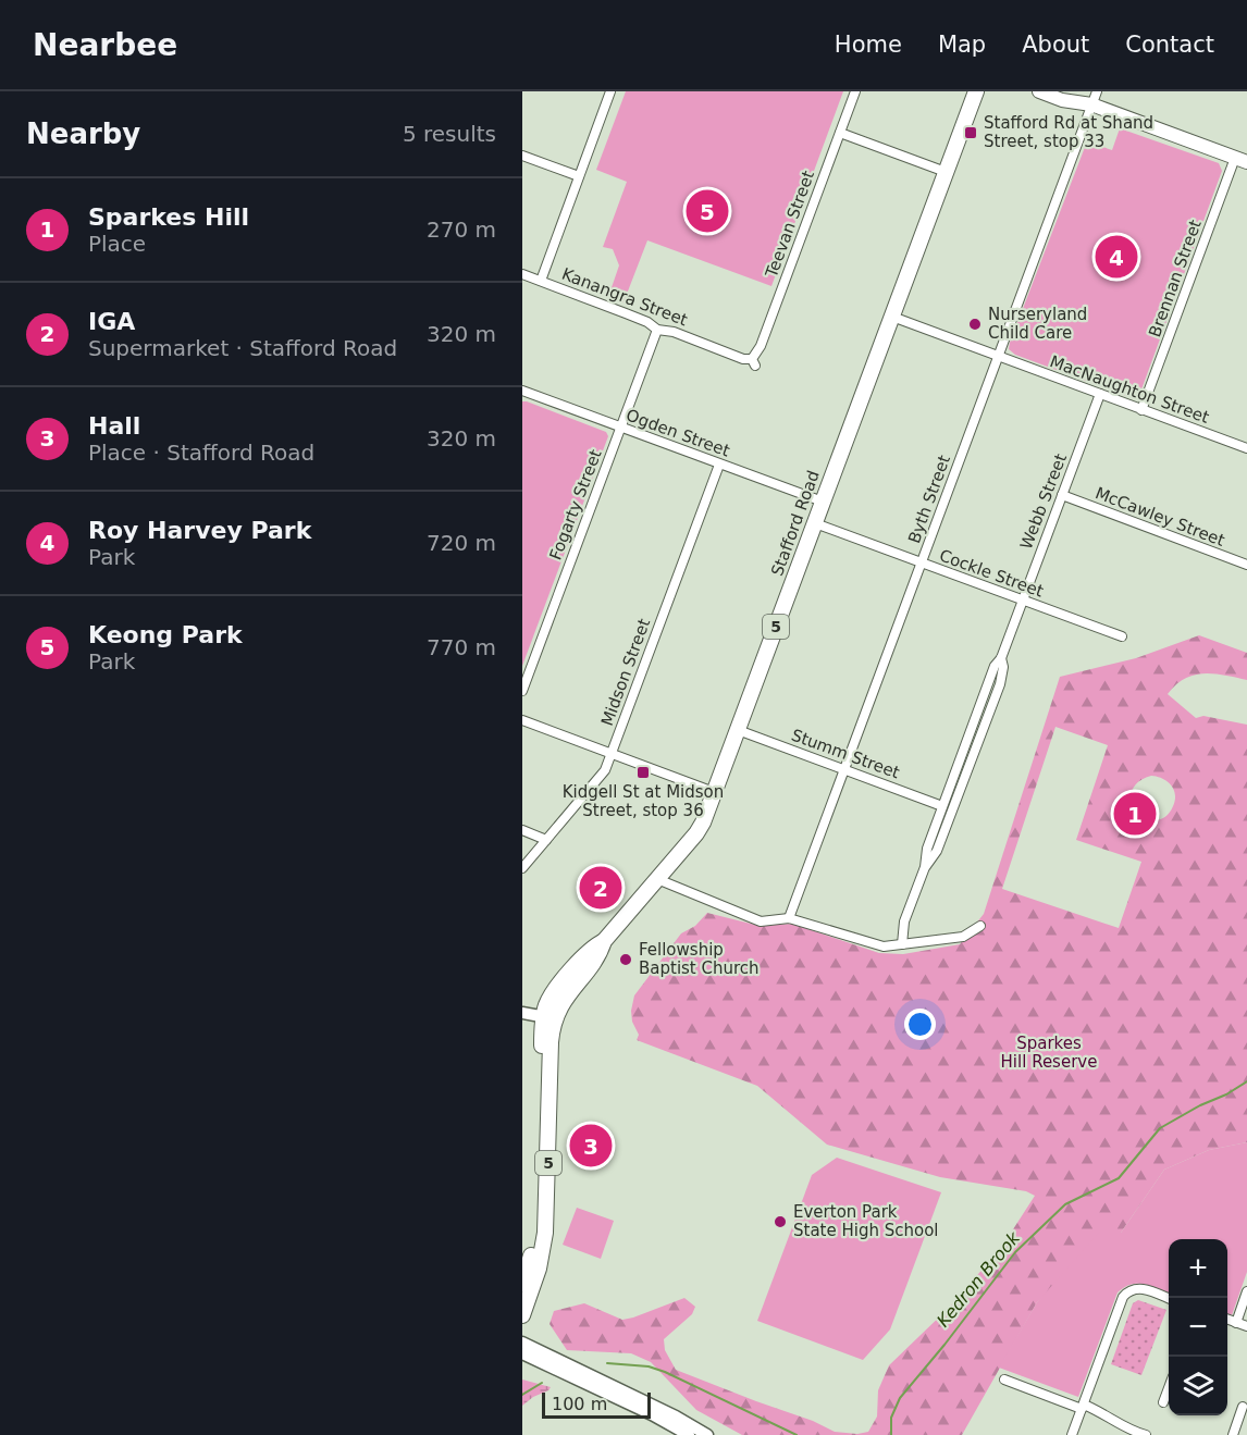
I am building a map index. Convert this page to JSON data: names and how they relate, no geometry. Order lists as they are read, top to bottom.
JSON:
{
  "streets": {
    "highway": ["Stafford Road", "5"],
    "street": [
      "Teevan Street",
      "Brennan Street",
      "Kanangra Street",
      "MacNaughton Street",
      "Ogden Street",
      "Byth Street",
      "Webb Street",
      "Fogarty Street",
      "McCawley Street",
      "Cockle Street",
      "Midson Street",
      "Stumm Street"
    ]
  },
  "crossings": [
    ["Teevan Street", "Kanangra Street"],
    ["Brennan Street", "MacNaughton Street"],
    ["Kanangra Street", "Fogarty Street"],
    ["MacNaughton Street", "Byth Street"],
    ["MacNaughton Street", "Webb Street"],
    ["MacNaughton Street", "Stafford Road"],
    ["Ogden Street", "Fogarty Street"],
    ["Ogden Street", "Stafford Road"],
    ["Ogden Street", "Midson Street"],
    ["Byth Street", "Cockle Street"],
    ["Byth Street", "Stumm Street"],
    ["Webb Street", "McCawley Street"],
    ["Webb Street", "Cockle Street"],
    ["Webb Street", "Stumm Street"],
    ["Stafford Road", "Cockle Street"],
    ["Stafford Road", "Stumm Street"]
  ],
  "water": ["Kedron Brook"],
  "parks": ["Sparkes Hill Reserve"],
  "places": {
    "transit": ["Stafford Rd at Shand Street, stop 33", "Kidgell St at Midson Street, stop 36"],
    "other": ["Nurseryland Child Care", "Fellowship Baptist Church", "Everton Park State High School"]
  },
  "scale_bar": "100 m",
  "page": {
    "header": "Nearbee",
    "nav": [
      "Home",
      "Map",
      "About",
      "Contact"
    ],
    "heading": ["Nearby", "5 results"],
    "list": [
      {
        "mark": "1",
        "name": "Sparkes Hill",
        "note": "Place",
        "value": "270 m"
      },
      {
        "mark": "2",
        "name": "IGA",
        "note": "Supermarket · Stafford Road",
        "value": "320 m"
      },
      {
        "mark": "3",
        "name": "Hall",
        "note": "Place · Stafford Road",
        "value": "320 m"
      },
      {
        "mark": "4",
        "name": "Roy Harvey Park",
        "note": "Park",
        "value": "720 m"
      },
      {
        "mark": "5",
        "name": "Keong Park",
        "note": "Park",
        "value": "770 m"
      }
    ],
    "pins": [
      "5",
      "4",
      "1",
      "2",
      "3"
    ],
    "map_buttons": ["+", "−"],
    "scale": "100 m"
  }
}
